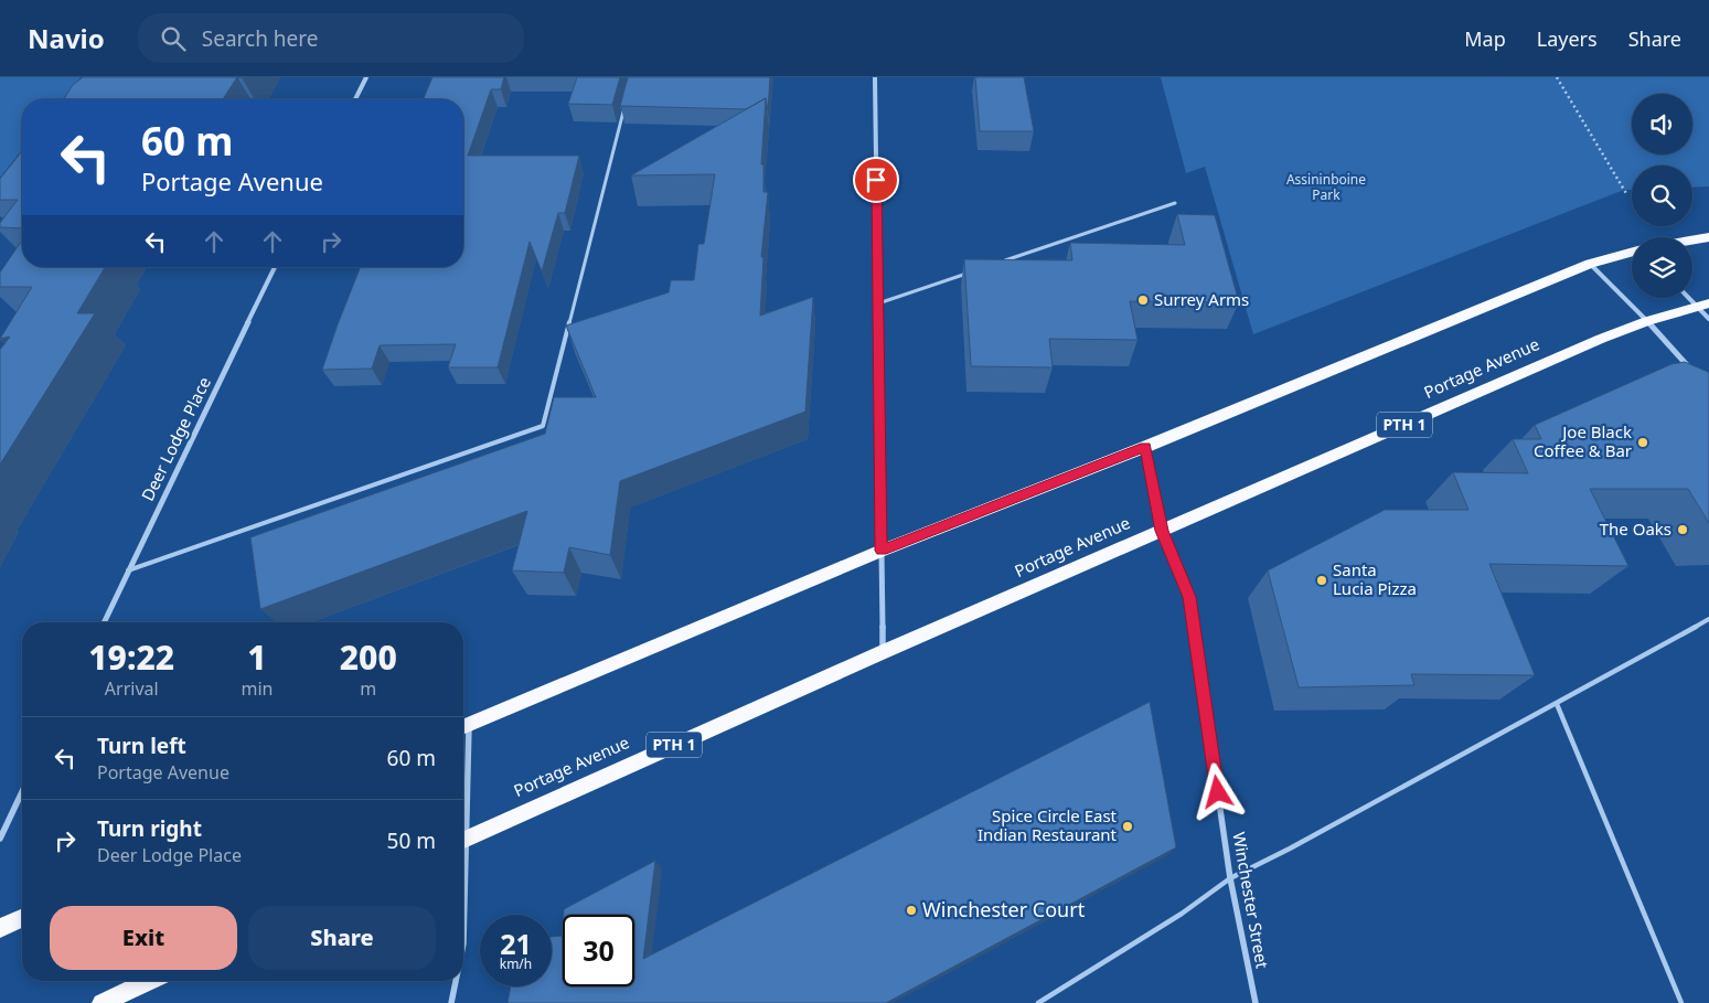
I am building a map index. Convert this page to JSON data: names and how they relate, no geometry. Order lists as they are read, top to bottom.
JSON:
{
  "streets": {
    "highway": ["Portage Avenue", "PTH 1"],
    "street": ["Deer Lodge Place", "Winchester Street"]
  },
  "crossings": [
    ["Portage Avenue", "Winchester Street"]
  ],
  "parks": ["Assininboine Park"],
  "places": [
    "Surrey Arms",
    "Joe Black Coffee & Bar",
    "The Oaks",
    "Santa Lucia Pizza",
    "Spice Circle East Indian Restaurant",
    "Winchester Court"
  ],
  "page": {
    "header": "Navio",
    "search": "Search here",
    "nav": ["Map", "Layers", "Share"],
    "turn": ["60 m", "Portage Avenue"],
    "eta": [
      "19:22",
      "Arrival",
      "1",
      "min",
      "200",
      "m"
    ],
    "list": [
      {
        "name": "Turn left",
        "note": "Portage Avenue",
        "value": "60 m"
      },
      {
        "name": "Turn right",
        "note": "Deer Lodge Place",
        "value": "50 m"
      }
    ],
    "buttons": ["Exit", "Share"],
    "speed": "21 km/h",
    "limit": "30"
  }
}
